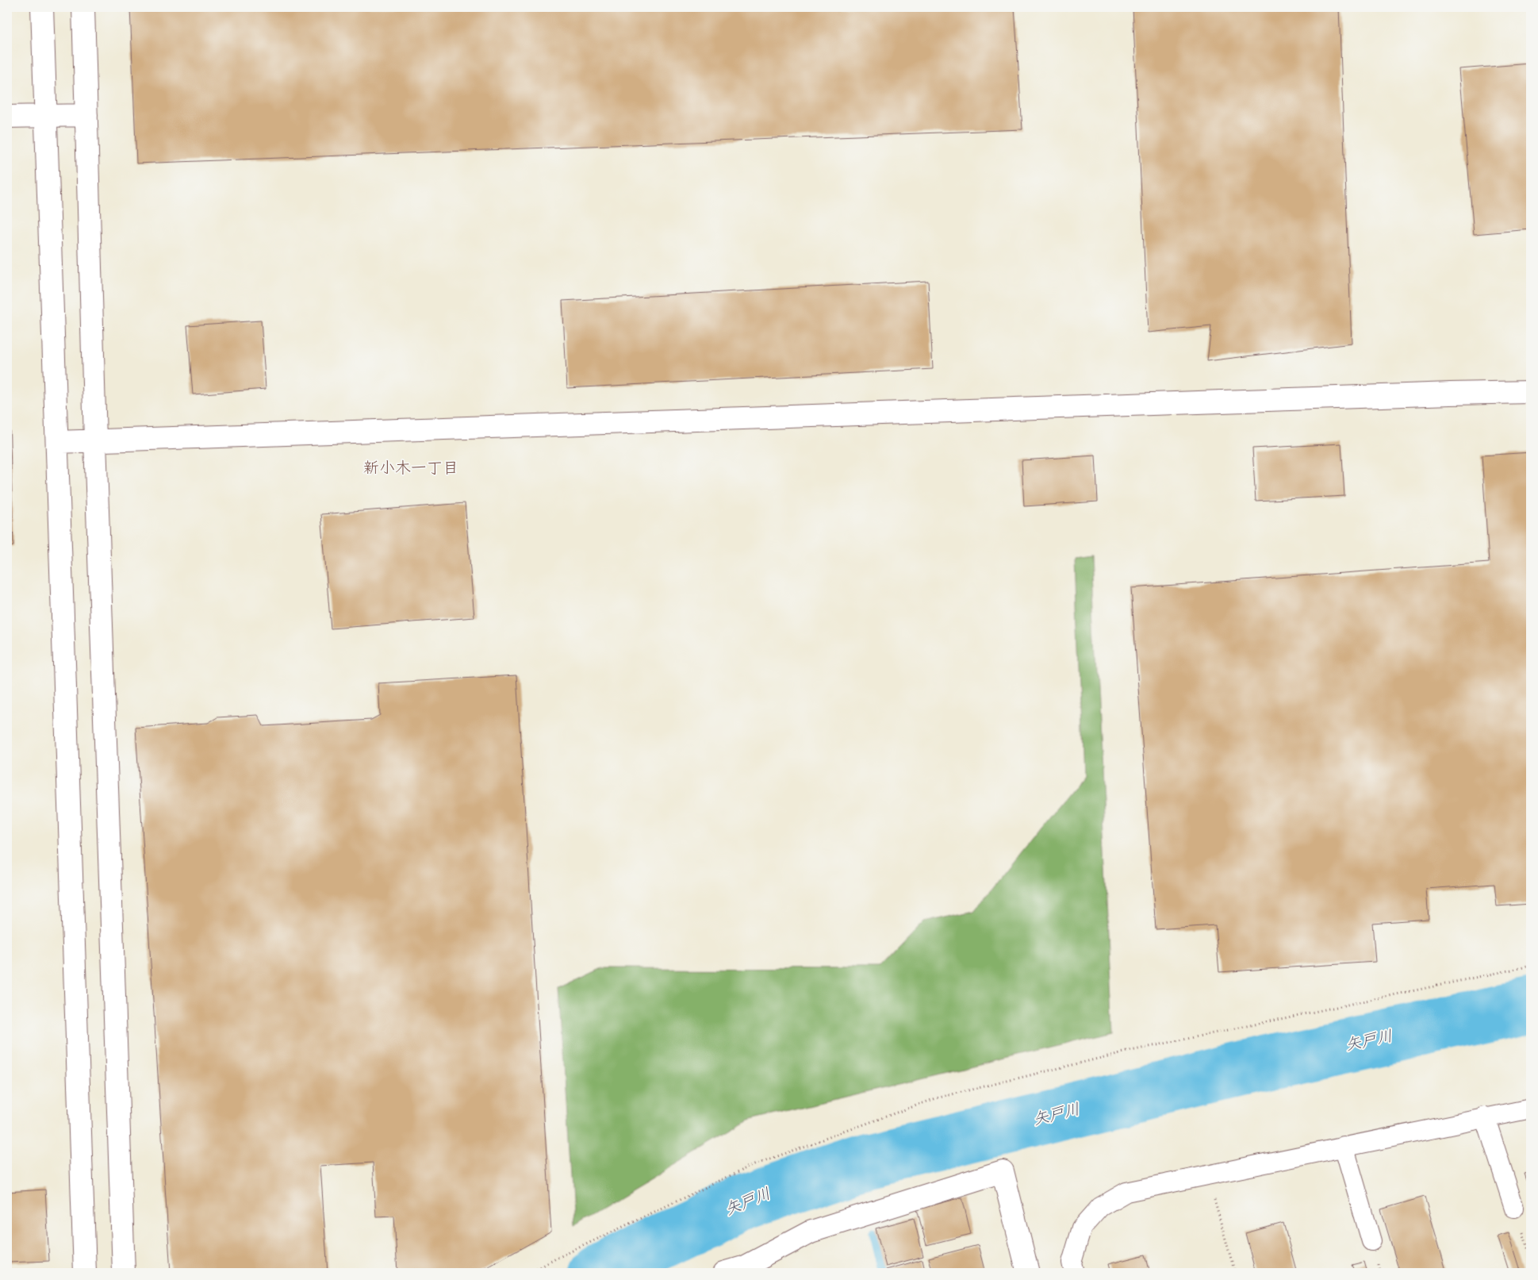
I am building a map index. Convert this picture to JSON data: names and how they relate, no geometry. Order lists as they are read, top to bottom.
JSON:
{
  "districts": ["新小木一丁目"],
  "water": ["矢戸川"]
}
